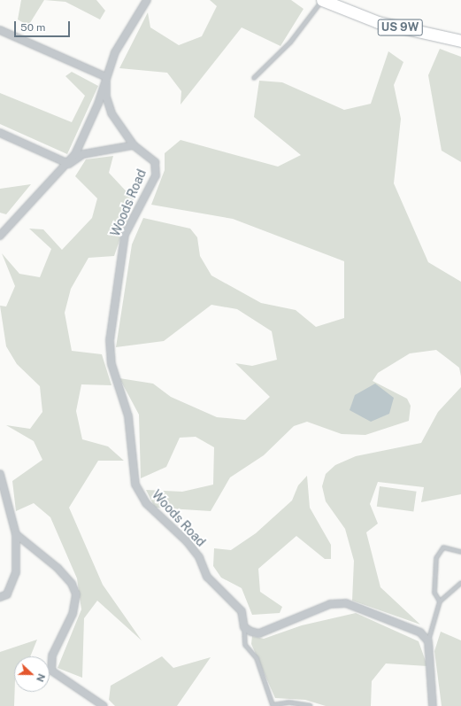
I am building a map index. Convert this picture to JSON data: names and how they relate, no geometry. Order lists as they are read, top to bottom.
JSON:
{
  "streets": {
    "main road": ["US 9W"],
    "street": ["Woods Road"]
  },
  "scale_bar": "50 m",
  "north": "right"
}
